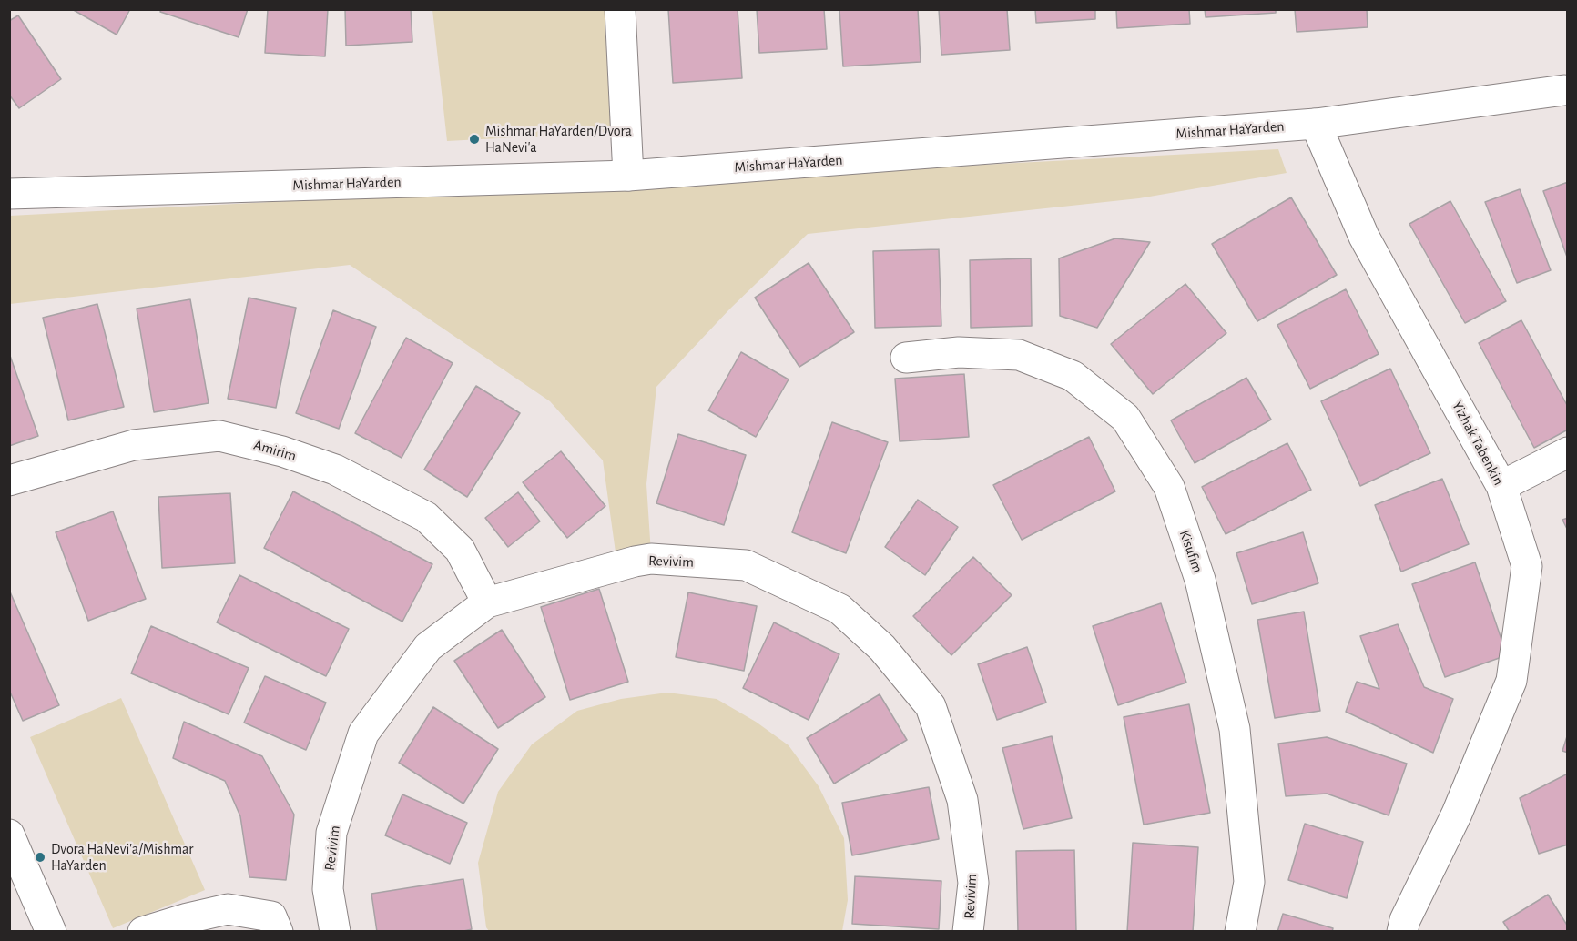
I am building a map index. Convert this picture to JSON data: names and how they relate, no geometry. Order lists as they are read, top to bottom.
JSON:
{
  "streets": {
    "street": [
      "Mishmar HaYarden",
      "Yizhak Tabenkin",
      "Amirim",
      "Kisufim",
      "Revivim"
    ]
  },
  "crossings": [
    ["Mishmar HaYarden", "Yizhak Tabenkin"],
    ["Amirim", "Revivim"]
  ],
  "places": ["Mishmar HaYarden/Dvora HaNevi'a", "Dvora HaNevi'a/Mishmar HaYarden"]
}
